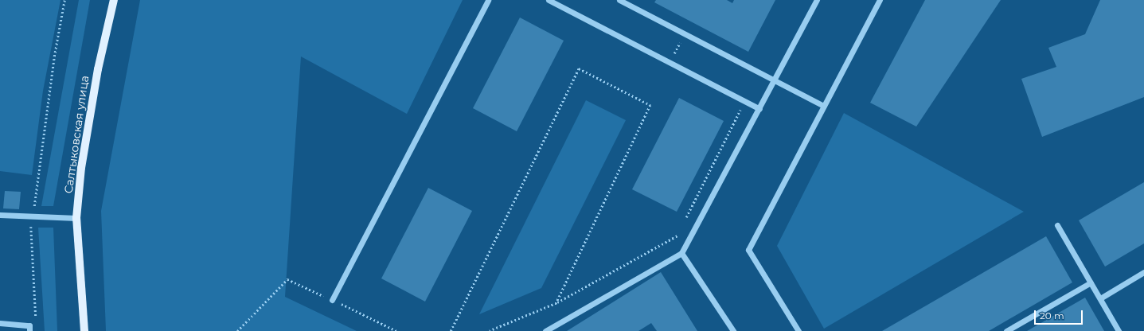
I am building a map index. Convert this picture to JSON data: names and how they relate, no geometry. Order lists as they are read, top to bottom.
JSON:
{
  "streets": {
    "main road": ["Салтыковская улица"]
  },
  "scale_bar": "20 m"
}
